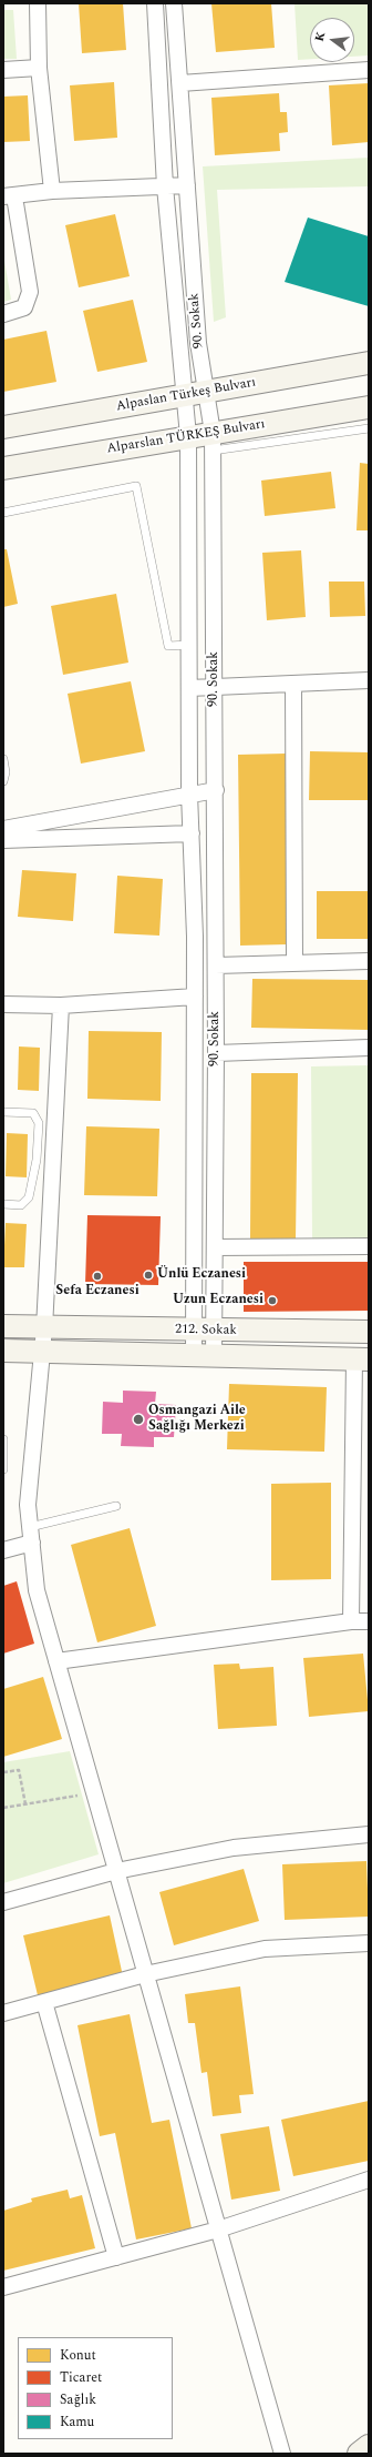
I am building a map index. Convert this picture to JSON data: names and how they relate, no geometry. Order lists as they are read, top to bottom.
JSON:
{
  "streets": {
    "main road": ["Alpaslan Türkeş Bulvarı", "Alparslan TÜRKEŞ Bulvarı", "212. Sokak"],
    "street": ["90. Sokak"]
  },
  "crossings": [
    ["90. Sokak", "Alpaslan Türkeş Bulvarı"],
    ["90. Sokak", "Alparslan TÜRKEŞ Bulvarı"],
    ["90. Sokak", "212. Sokak"]
  ],
  "places": [
    "Ünlü Eczanesi",
    "Sefa Eczanesi",
    "Uzun Eczanesi",
    "Osmangazi Aile Sağlığı Merkezi"
  ],
  "legend": [
    "Konut",
    "Ticaret",
    "Sağlık",
    "Kamu"
  ],
  "north": "left"
}
